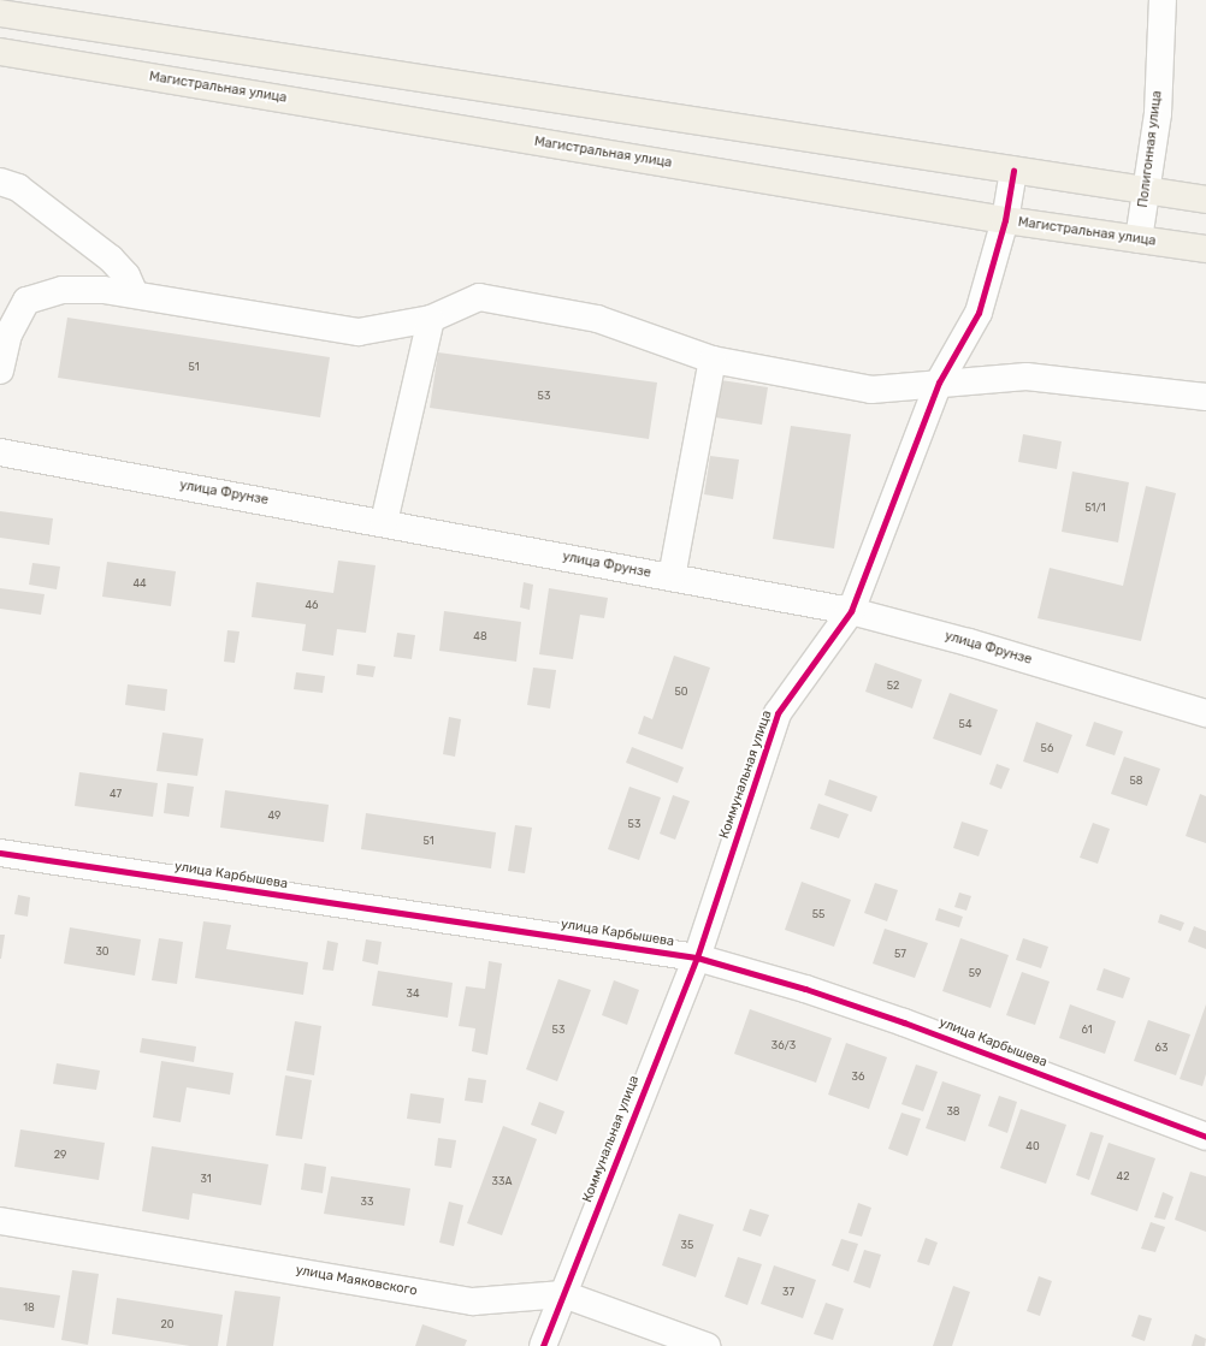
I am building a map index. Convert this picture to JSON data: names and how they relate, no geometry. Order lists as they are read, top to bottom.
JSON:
{
  "streets": {
    "main road": ["Магистральная улица"],
    "street": [
      "Полигонная улица",
      "улица Фрунзе",
      "Коммунальная улица",
      "улица Карбышева",
      "улица Маяковского"
    ]
  },
  "crossings": [
    ["Магистральная улица", "Полигонная улица"],
    ["Магистральная улица", "Коммунальная улица"],
    ["улица Фрунзе", "Коммунальная улица"],
    ["Коммунальная улица", "улица Карбышева"],
    ["Коммунальная улица", "улица Маяковского"]
  ],
  "house_numbers": [
    "51",
    "53",
    "51/1",
    "44",
    "46",
    "48",
    "52",
    "50",
    "54",
    "56",
    "58",
    "47",
    "49",
    "53",
    "51",
    "55",
    "30",
    "57",
    "59",
    "34",
    "53",
    "61",
    "36/3",
    "63",
    "36",
    "38",
    "40",
    "29",
    "42",
    "31",
    "33А",
    "33",
    "35",
    "37",
    "18",
    "20"
  ]
}
